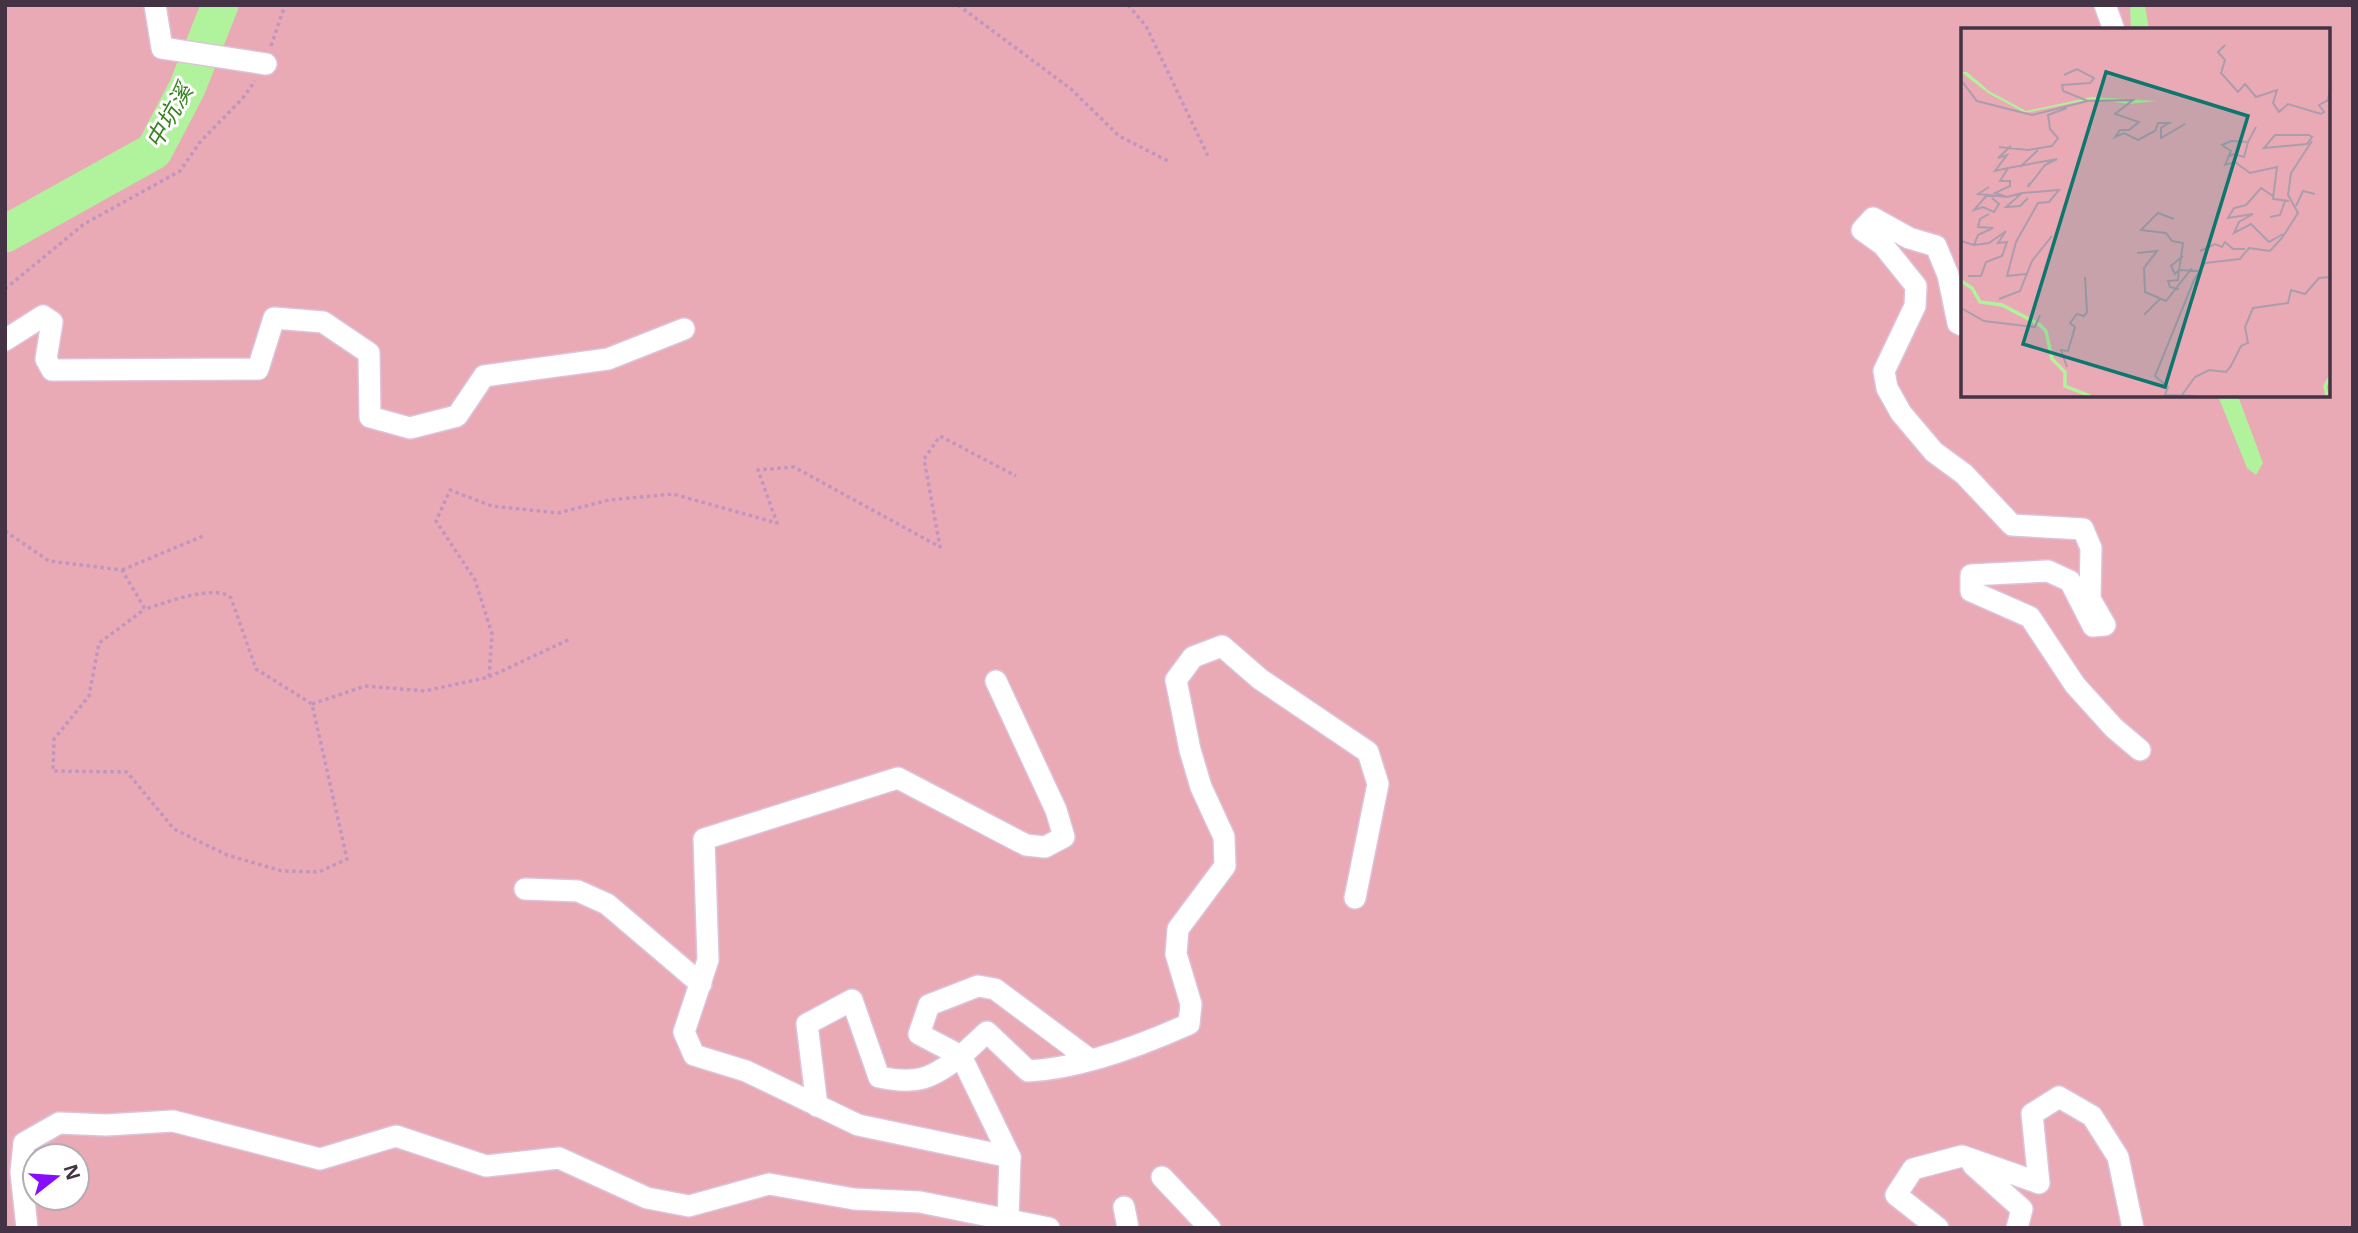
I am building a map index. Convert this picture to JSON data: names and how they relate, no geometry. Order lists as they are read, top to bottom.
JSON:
{
  "water": ["中坑溪"],
  "north": "right"
}
